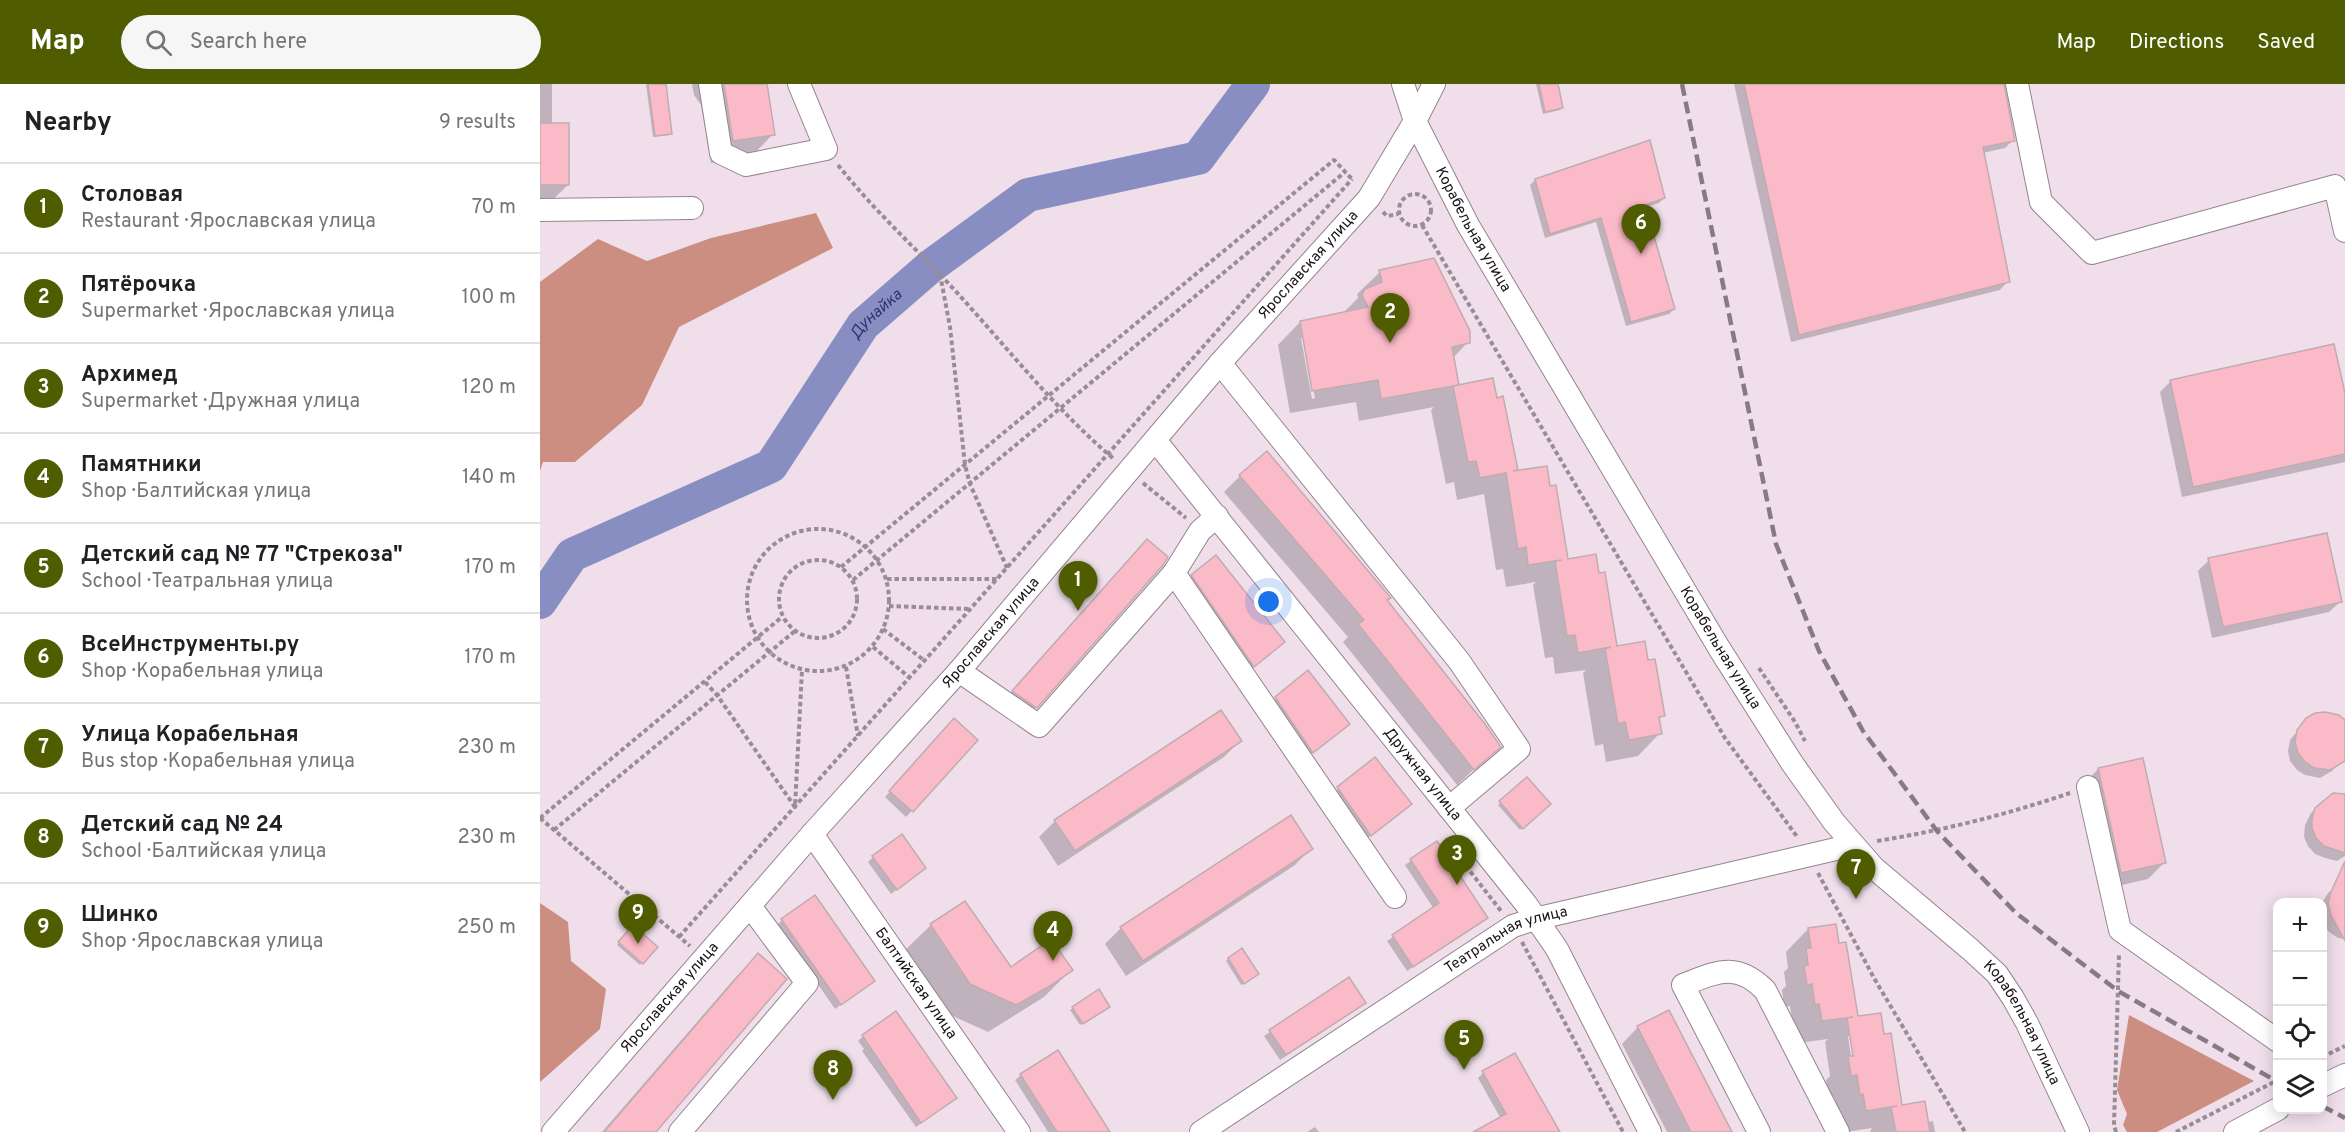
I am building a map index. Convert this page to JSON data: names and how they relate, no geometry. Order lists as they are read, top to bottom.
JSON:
{
  "streets": {
    "street": [
      "Корабельная улица",
      "Ярославская улица",
      "Дружная улица",
      "Театральная улица",
      "Балтийская улица"
    ]
  },
  "crossings": [
    ["Корабельная улица", "Ярославская улица"],
    ["Корабельная улица", "Театральная улица"],
    ["Ярославская улица", "Дружная улица"],
    ["Ярославская улица", "Балтийская улица"],
    ["Дружная улица", "Театральная улица"]
  ],
  "water": ["Дунайка"],
  "page": {
    "header": "Map",
    "search": "Search here",
    "nav": ["Map", "Directions", "Saved"],
    "heading": ["Nearby", "9 results"],
    "list": [
      {
        "mark": "1",
        "name": "Столовая",
        "note": "Restaurant · Ярославская улица",
        "value": "70 m"
      },
      {
        "mark": "2",
        "name": "Пятёрочка",
        "note": "Supermarket · Ярославская улица",
        "value": "100 m"
      },
      {
        "mark": "3",
        "name": "Архимед",
        "note": "Supermarket · Дружная улица",
        "value": "120 m"
      },
      {
        "mark": "4",
        "name": "Памятники",
        "note": "Shop · Балтийская улица",
        "value": "140 m"
      },
      {
        "mark": "5",
        "name": "Детский сад № 77 \"Стрекоза\"",
        "note": "School · Театральная улица",
        "value": "170 m"
      },
      {
        "mark": "6",
        "name": "ВсеИнструменты.ру",
        "note": "Shop · Корабельная улица",
        "value": "170 m"
      },
      {
        "mark": "7",
        "name": "Улица Корабельная",
        "note": "Bus stop · Корабельная улица",
        "value": "230 m"
      },
      {
        "mark": "8",
        "name": "Детский сад № 24",
        "note": "School · Балтийская улица",
        "value": "230 m"
      },
      {
        "mark": "9",
        "name": "Шинко",
        "note": "Shop · Ярославская улица",
        "value": "250 m"
      }
    ],
    "pins": [
      "6",
      "2",
      "1",
      "3",
      "7",
      "9",
      "4",
      "5",
      "8"
    ],
    "map_buttons": ["+", "−"]
  }
}
